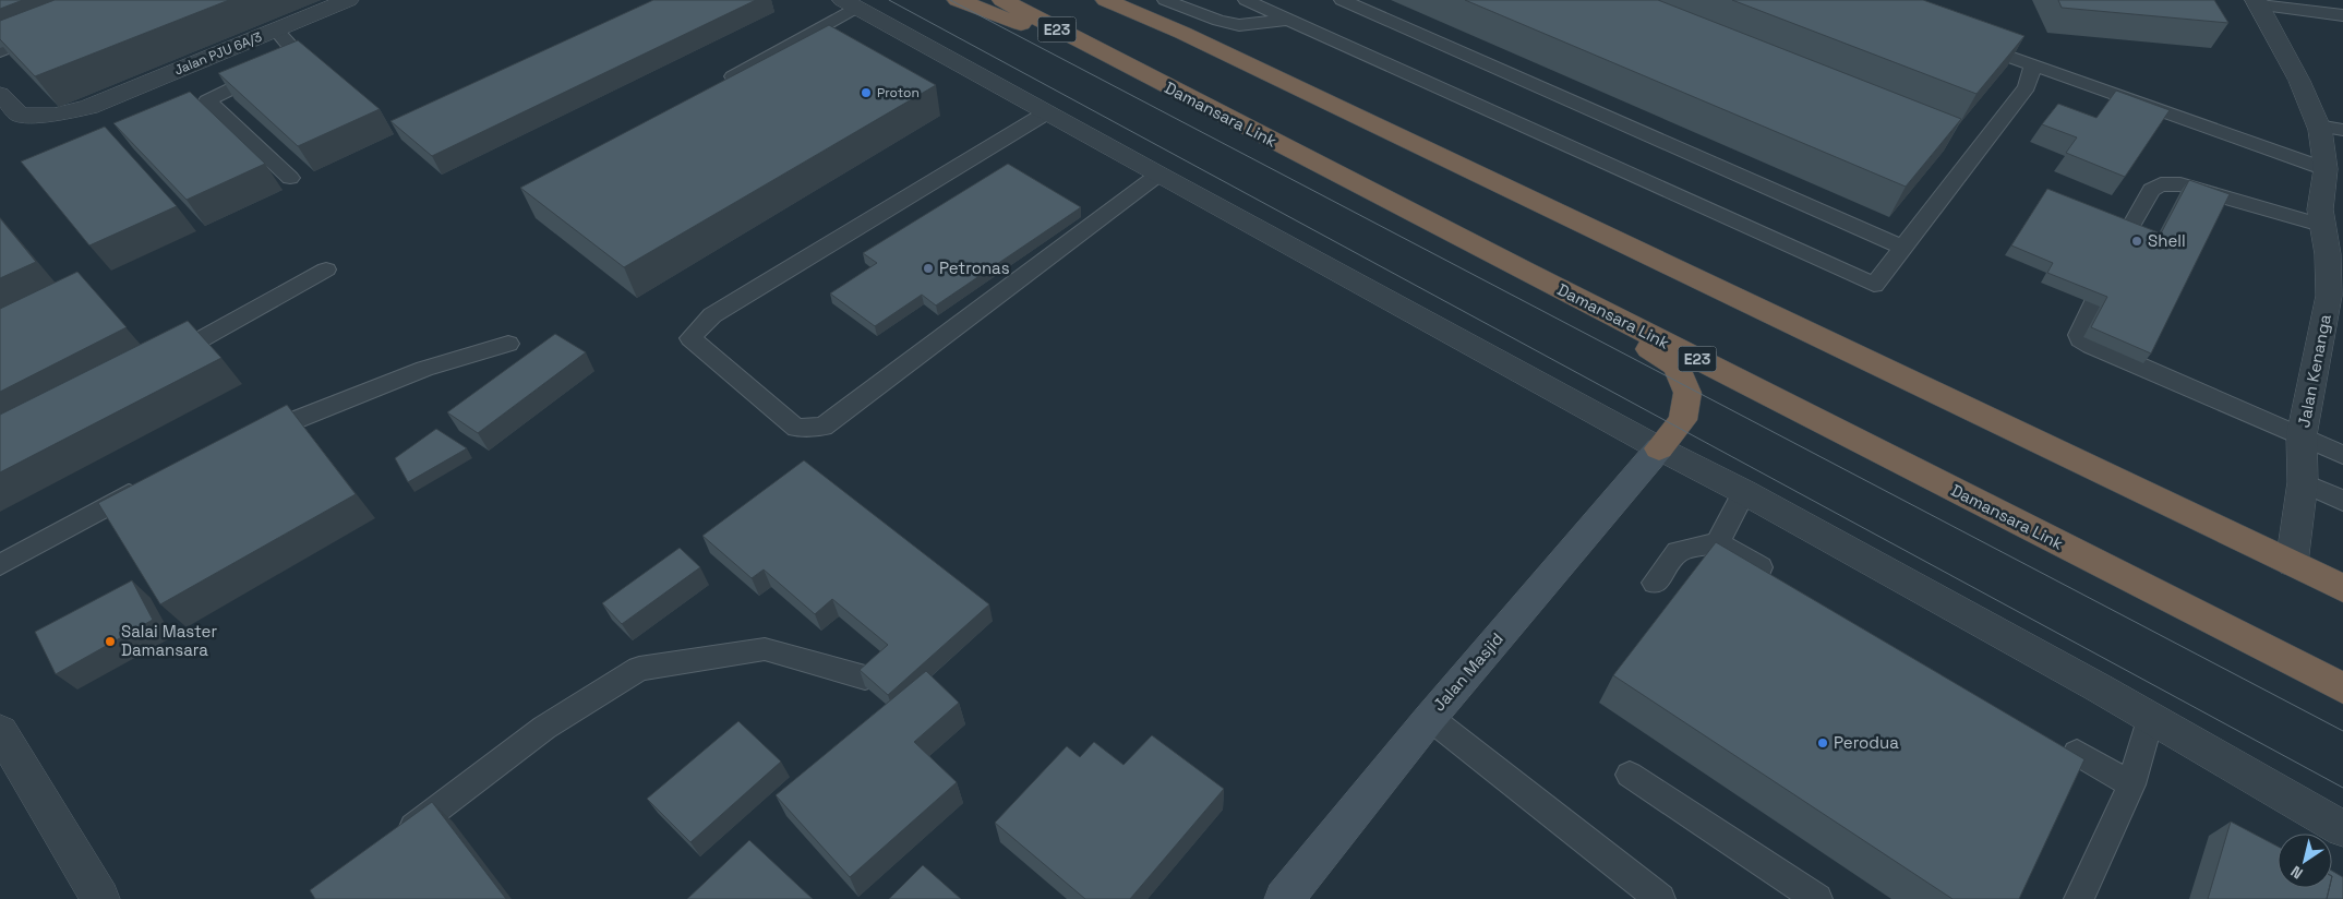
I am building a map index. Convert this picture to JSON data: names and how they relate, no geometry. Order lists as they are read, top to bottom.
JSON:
{
  "streets": {
    "highway": ["E23", "Damansara Link"],
    "street": ["Jalan PJU 6A/3", "Jalan Kenanga", "Jalan Masjid"]
  },
  "places": [
    "Proton",
    "Shell",
    "Petronas",
    "Salai Master Damansara",
    "Perodua"
  ],
  "north": "bottom left"
}
